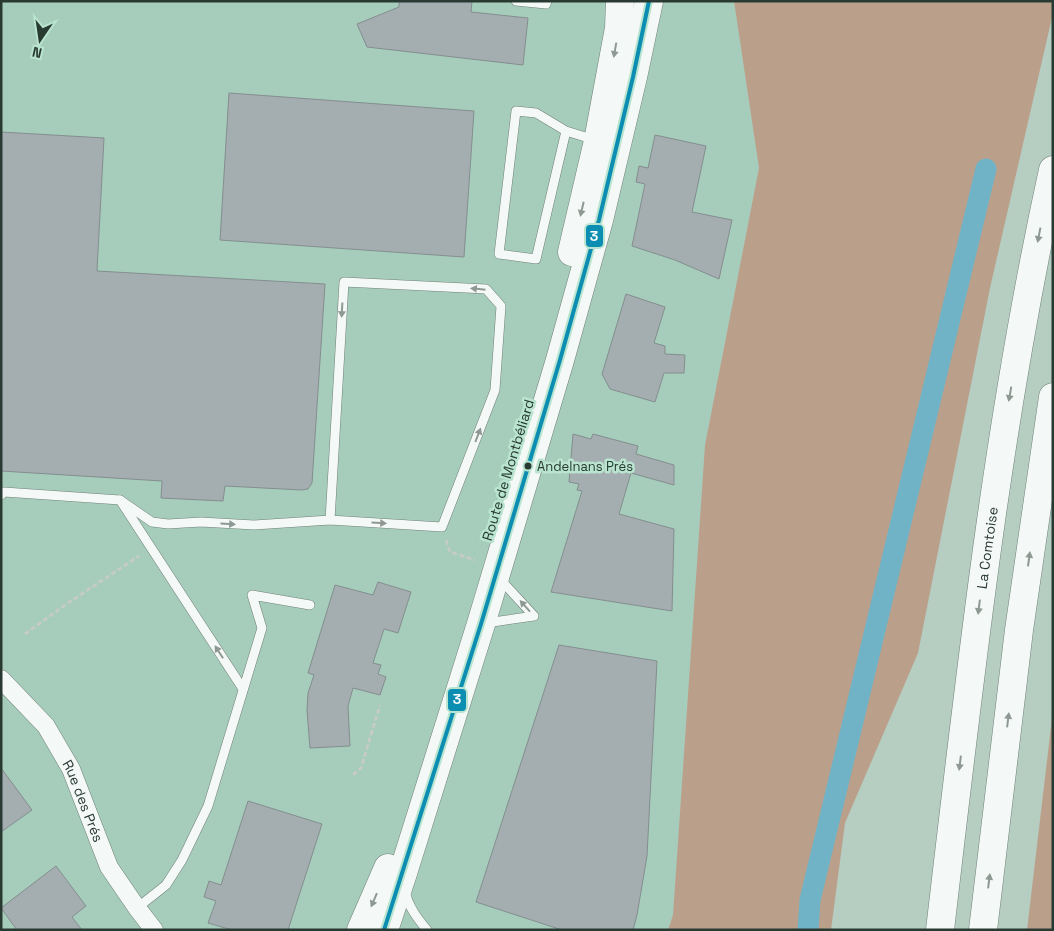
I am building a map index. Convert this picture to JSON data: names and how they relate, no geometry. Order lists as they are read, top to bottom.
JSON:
{
  "streets": {
    "main road": ["Route de Montbéliard", "La Comtoise"],
    "street": ["Rue des Prés"]
  },
  "places": ["Andelnans Prés"],
  "lines": ["transit line 3"],
  "north": "bottom"
}
